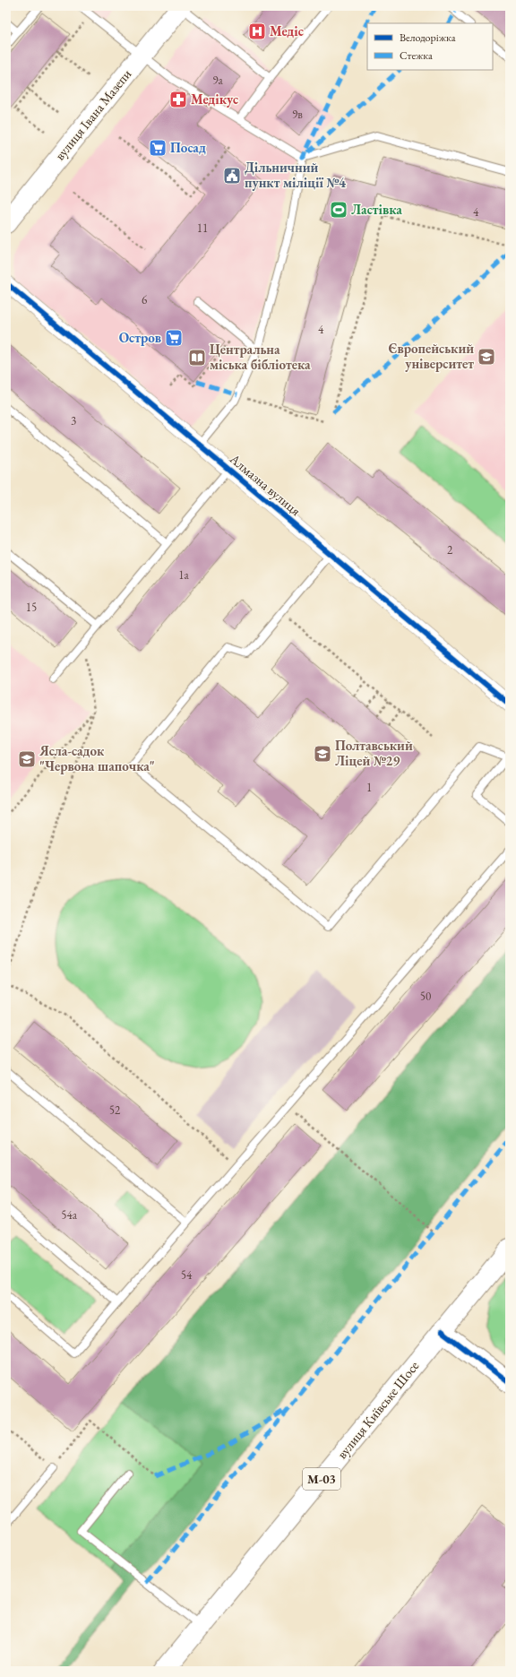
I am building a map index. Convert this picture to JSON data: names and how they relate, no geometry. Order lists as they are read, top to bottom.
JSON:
{
  "streets": {
    "main road": ["вулиця Івана Мазепи", "вулиця Київське Шосе", "М-03"],
    "street": ["Алмазна вулиця"]
  },
  "places": {
    "hospital": ["Медіс"],
    "pharmacy": ["Медікус"],
    "supermarket": ["Посад", "Остров"],
    "public building": ["Дільничний пункт міліції №4"],
    "sports": ["Ластівка"],
    "school or university": ["Європейський університет", "Полтавський Ліцей №29", "Ясла-садок \"Червона шапочка\""],
    "library": ["Центральна міська бібліотека"]
  },
  "house_numbers": [
    "9а",
    "9в",
    "4",
    "11",
    "6",
    "4",
    "3",
    "2",
    "1а",
    "15",
    "1",
    "50",
    "52",
    "54а",
    "54"
  ],
  "legend": ["Велодоріжка", "Стежка"]
}
